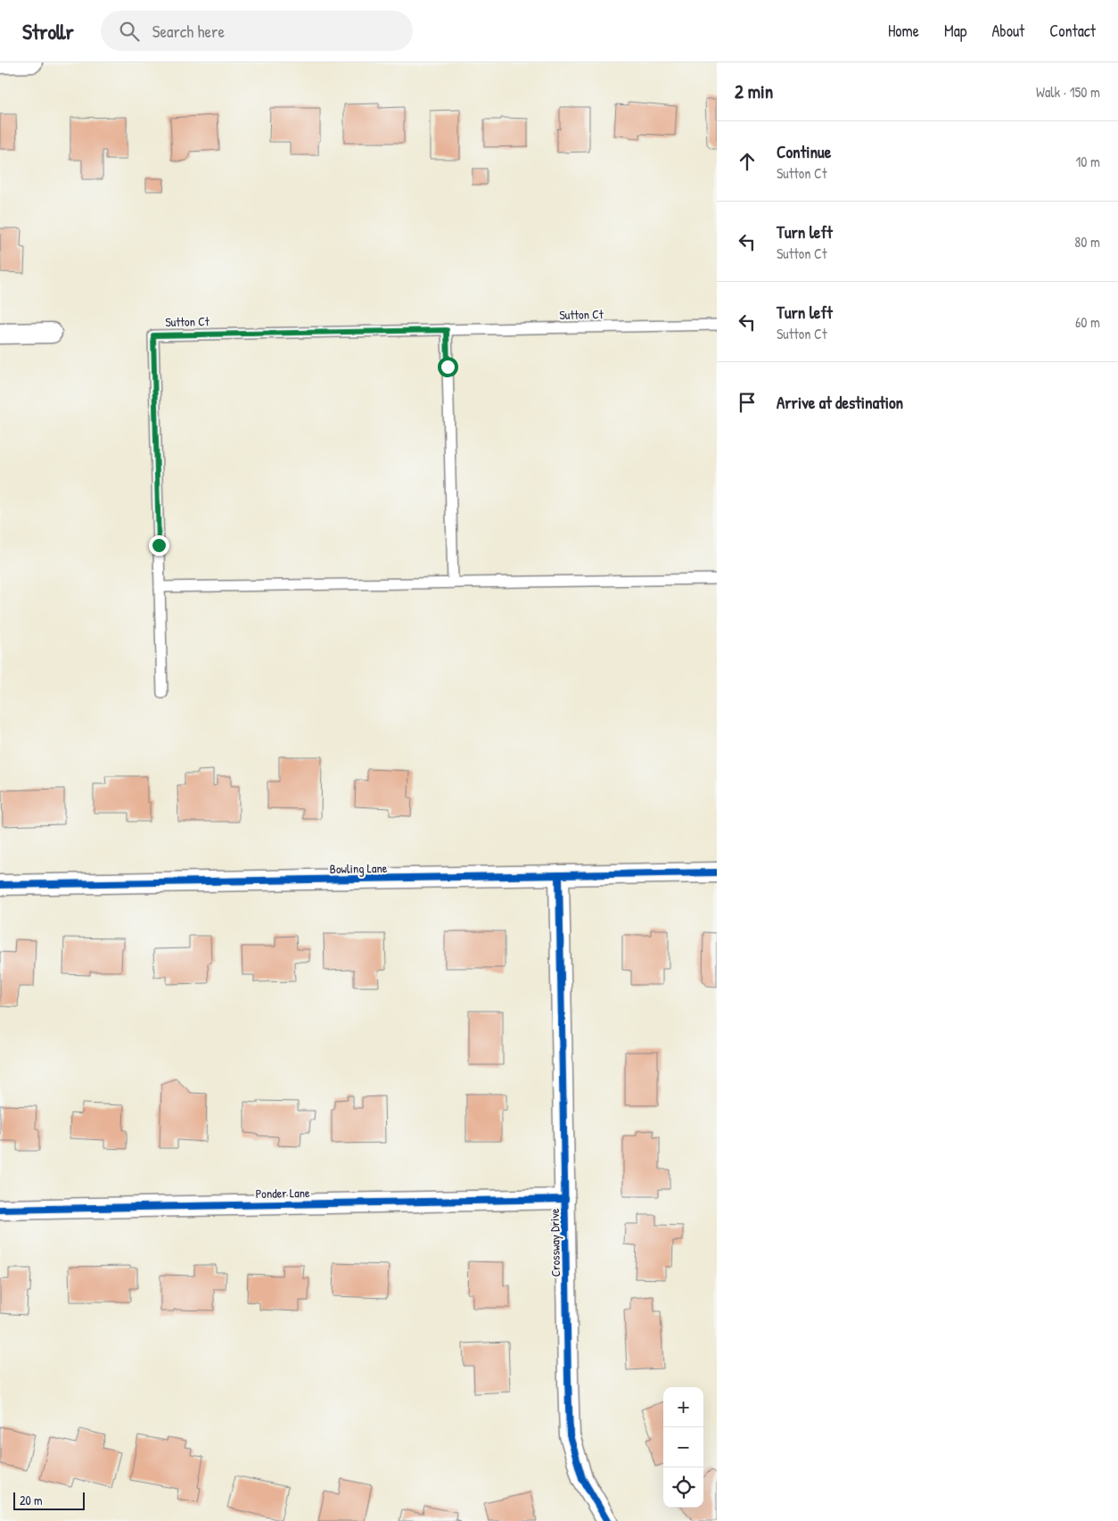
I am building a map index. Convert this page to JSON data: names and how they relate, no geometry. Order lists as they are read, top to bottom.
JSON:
{
  "streets": {
    "street": ["Bowling Lane", "Ponder Lane", "Crossway Drive"],
    "lane": ["Sutton Ct"]
  },
  "crossings": [
    ["Bowling Lane", "Crossway Drive"],
    ["Ponder Lane", "Crossway Drive"]
  ],
  "scale_bar": "20 m",
  "page": {
    "header": "Strollr",
    "search": "Search here",
    "nav": [
      "Home",
      "Map",
      "About",
      "Contact"
    ],
    "heading": ["2 min", "Walk · 150 m"],
    "list": [
      ["Continue", "Sutton Ct", "10 m"],
      ["Turn left", "Sutton Ct", "80 m"],
      ["Turn left", "Sutton Ct", "60 m"],
      "Arrive at destination"
    ],
    "map_buttons": ["+", "−"],
    "scale": "20 m"
  }
}
